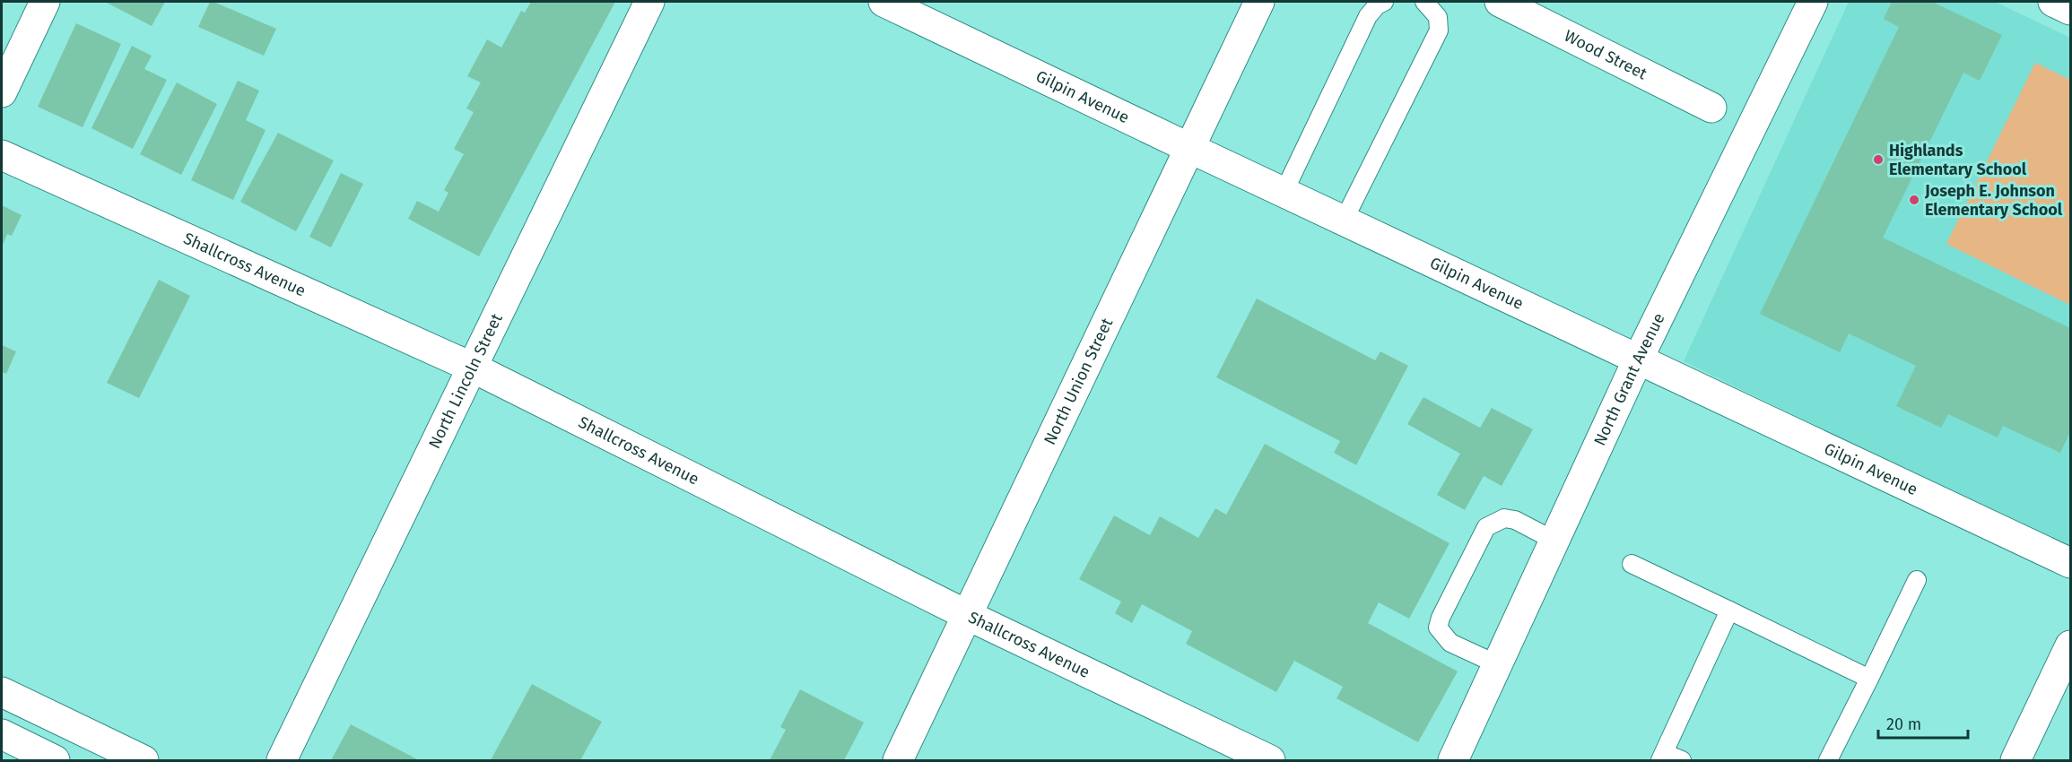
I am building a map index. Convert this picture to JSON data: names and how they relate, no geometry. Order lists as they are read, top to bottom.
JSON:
{
  "streets": {
    "street": [
      "Wood Street",
      "Gilpin Avenue",
      "Shallcross Avenue",
      "North Grant Avenue",
      "North Lincoln Street",
      "North Union Street"
    ]
  },
  "crossings": [
    ["Gilpin Avenue", "North Grant Avenue"],
    ["Gilpin Avenue", "North Union Street"],
    ["Shallcross Avenue", "North Lincoln Street"],
    ["Shallcross Avenue", "North Union Street"]
  ],
  "places": ["Highlands Elementary School", "Joseph E. Johnson Elementary School"],
  "scale_bar": "20 m"
}
